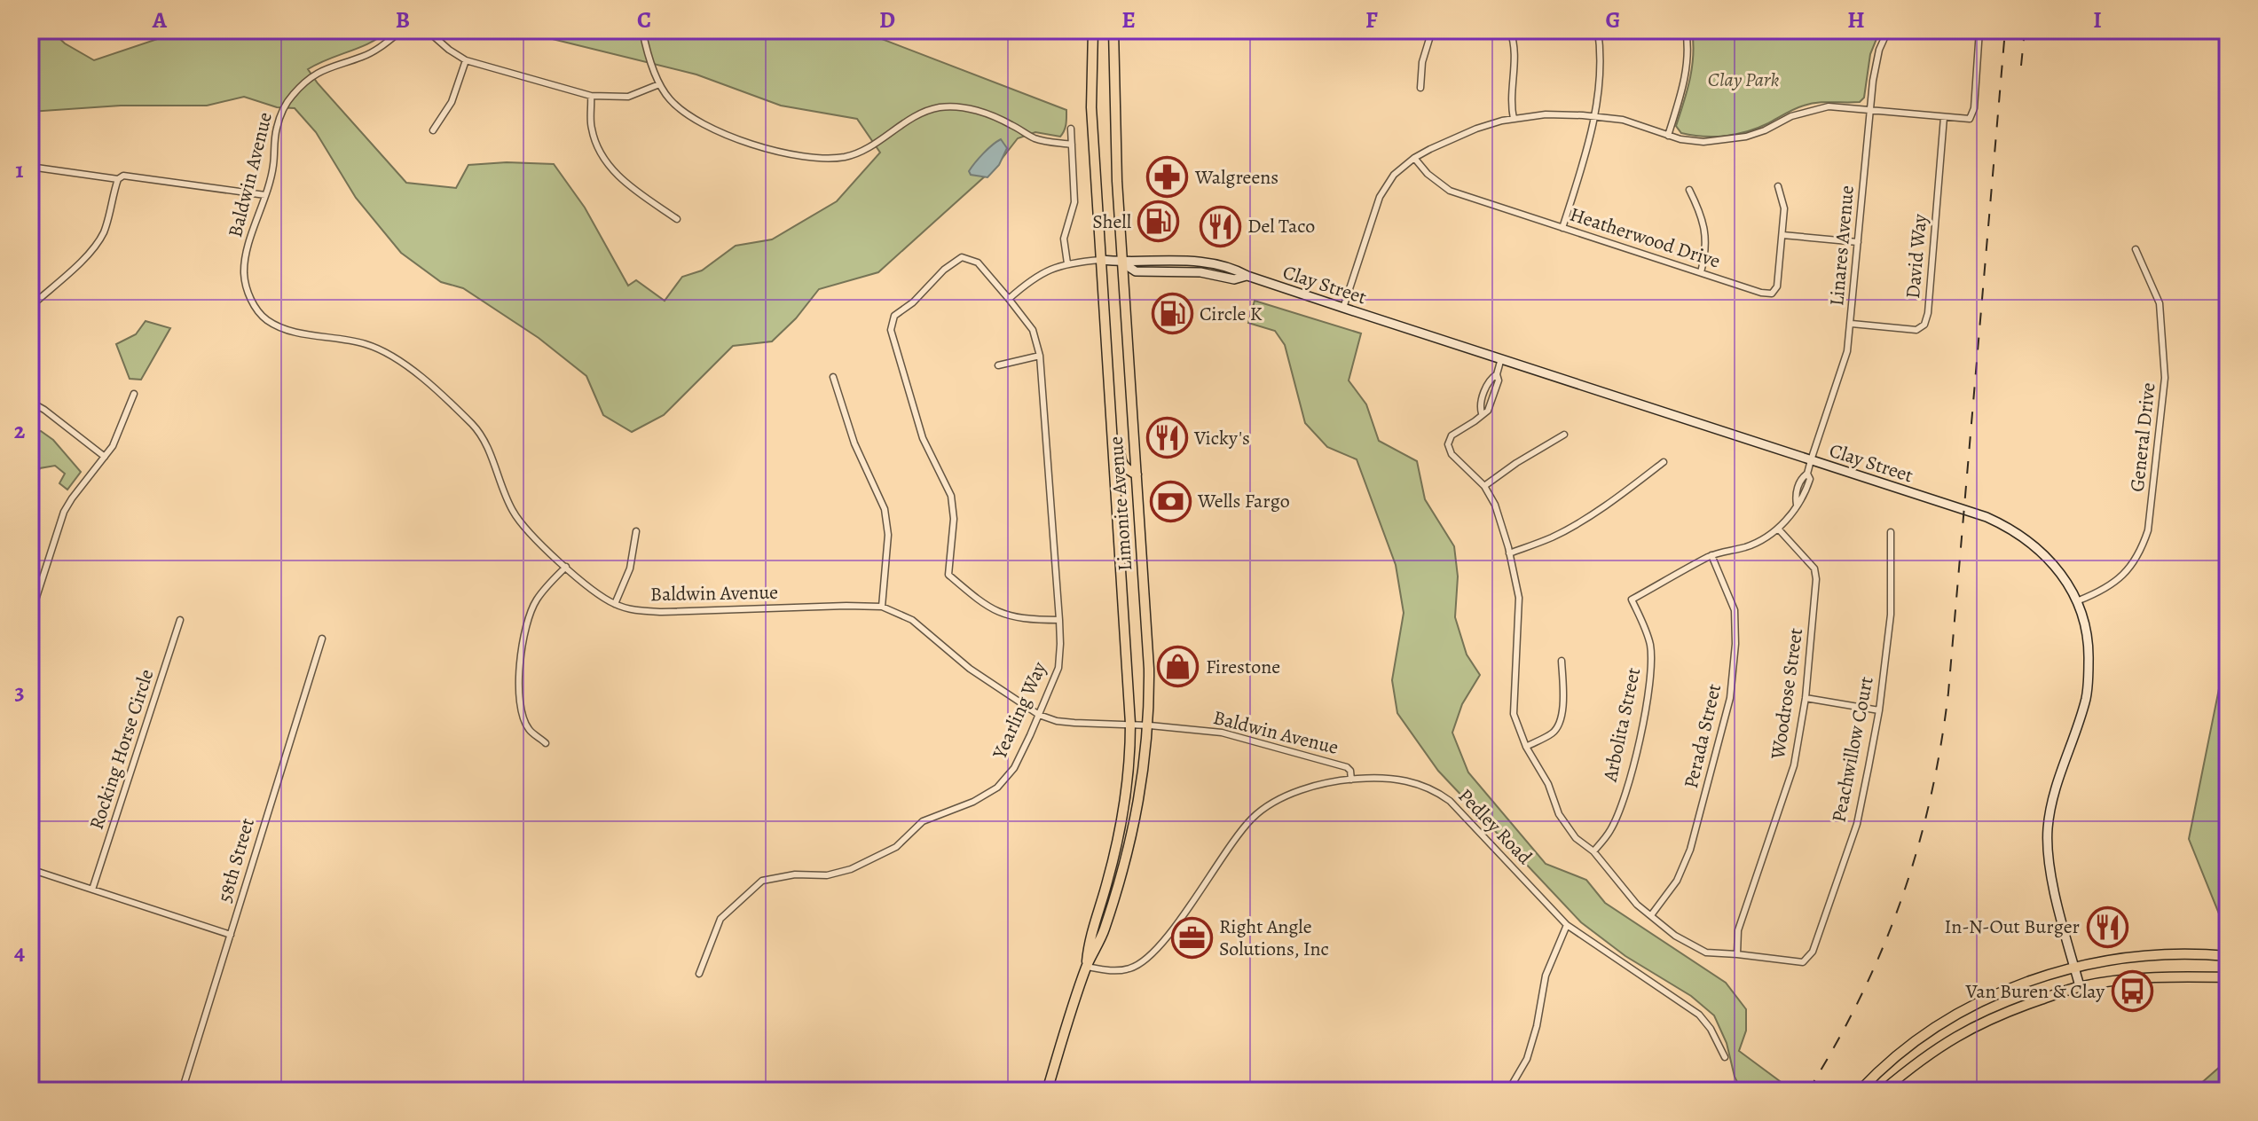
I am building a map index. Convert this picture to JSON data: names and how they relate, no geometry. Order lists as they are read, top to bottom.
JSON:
{
  "streets": {
    "main road": ["Clay Street", "Limonite Avenue"],
    "street": [
      "Baldwin Avenue",
      "Heatherwood Drive",
      "Linares Avenue",
      "David Way",
      "General Drive",
      "Woodrose Street",
      "Yearling Way",
      "Arbolita Street",
      "Perada Street",
      "Rocking Horse Circle",
      "Peachwillow Court",
      "Pedley Road",
      "58th Street"
    ]
  },
  "crossings": [
    ["Baldwin Avenue", "Limonite Avenue"],
    ["Baldwin Avenue", "Yearling Way"],
    ["Baldwin Avenue", "Pedley Road"],
    ["Linares Avenue", "David Way"],
    ["Linares Avenue", "Clay Street"],
    ["Linares Avenue", "Woodrose Street"],
    ["Clay Street", "General Drive"],
    ["Clay Street", "Limonite Avenue"],
    ["Clay Street", "Yearling Way"],
    ["Limonite Avenue", "Pedley Road"],
    ["Woodrose Street", "Peachwillow Court"],
    ["Arbolita Street", "Perada Street"]
  ],
  "parks": ["Clay Park"],
  "places": {
    "pharmacy": ["Walgreens"],
    "fuel station": ["Shell", "Circle K"],
    "restaurant": ["Del Taco", "Vicky's", "In-N-Out Burger"],
    "bank": ["Wells Fargo"],
    "shop": ["Firestone"],
    "office": ["Right Angle Solutions, Inc"],
    "bus stop": ["Van Buren & Clay"]
  },
  "grid": {
    "columns": [
      "A",
      "B",
      "C",
      "D",
      "E",
      "F",
      "G",
      "H",
      "I"
    ],
    "rows": [
      "1",
      "2",
      "3",
      "4"
    ]
  }
}
